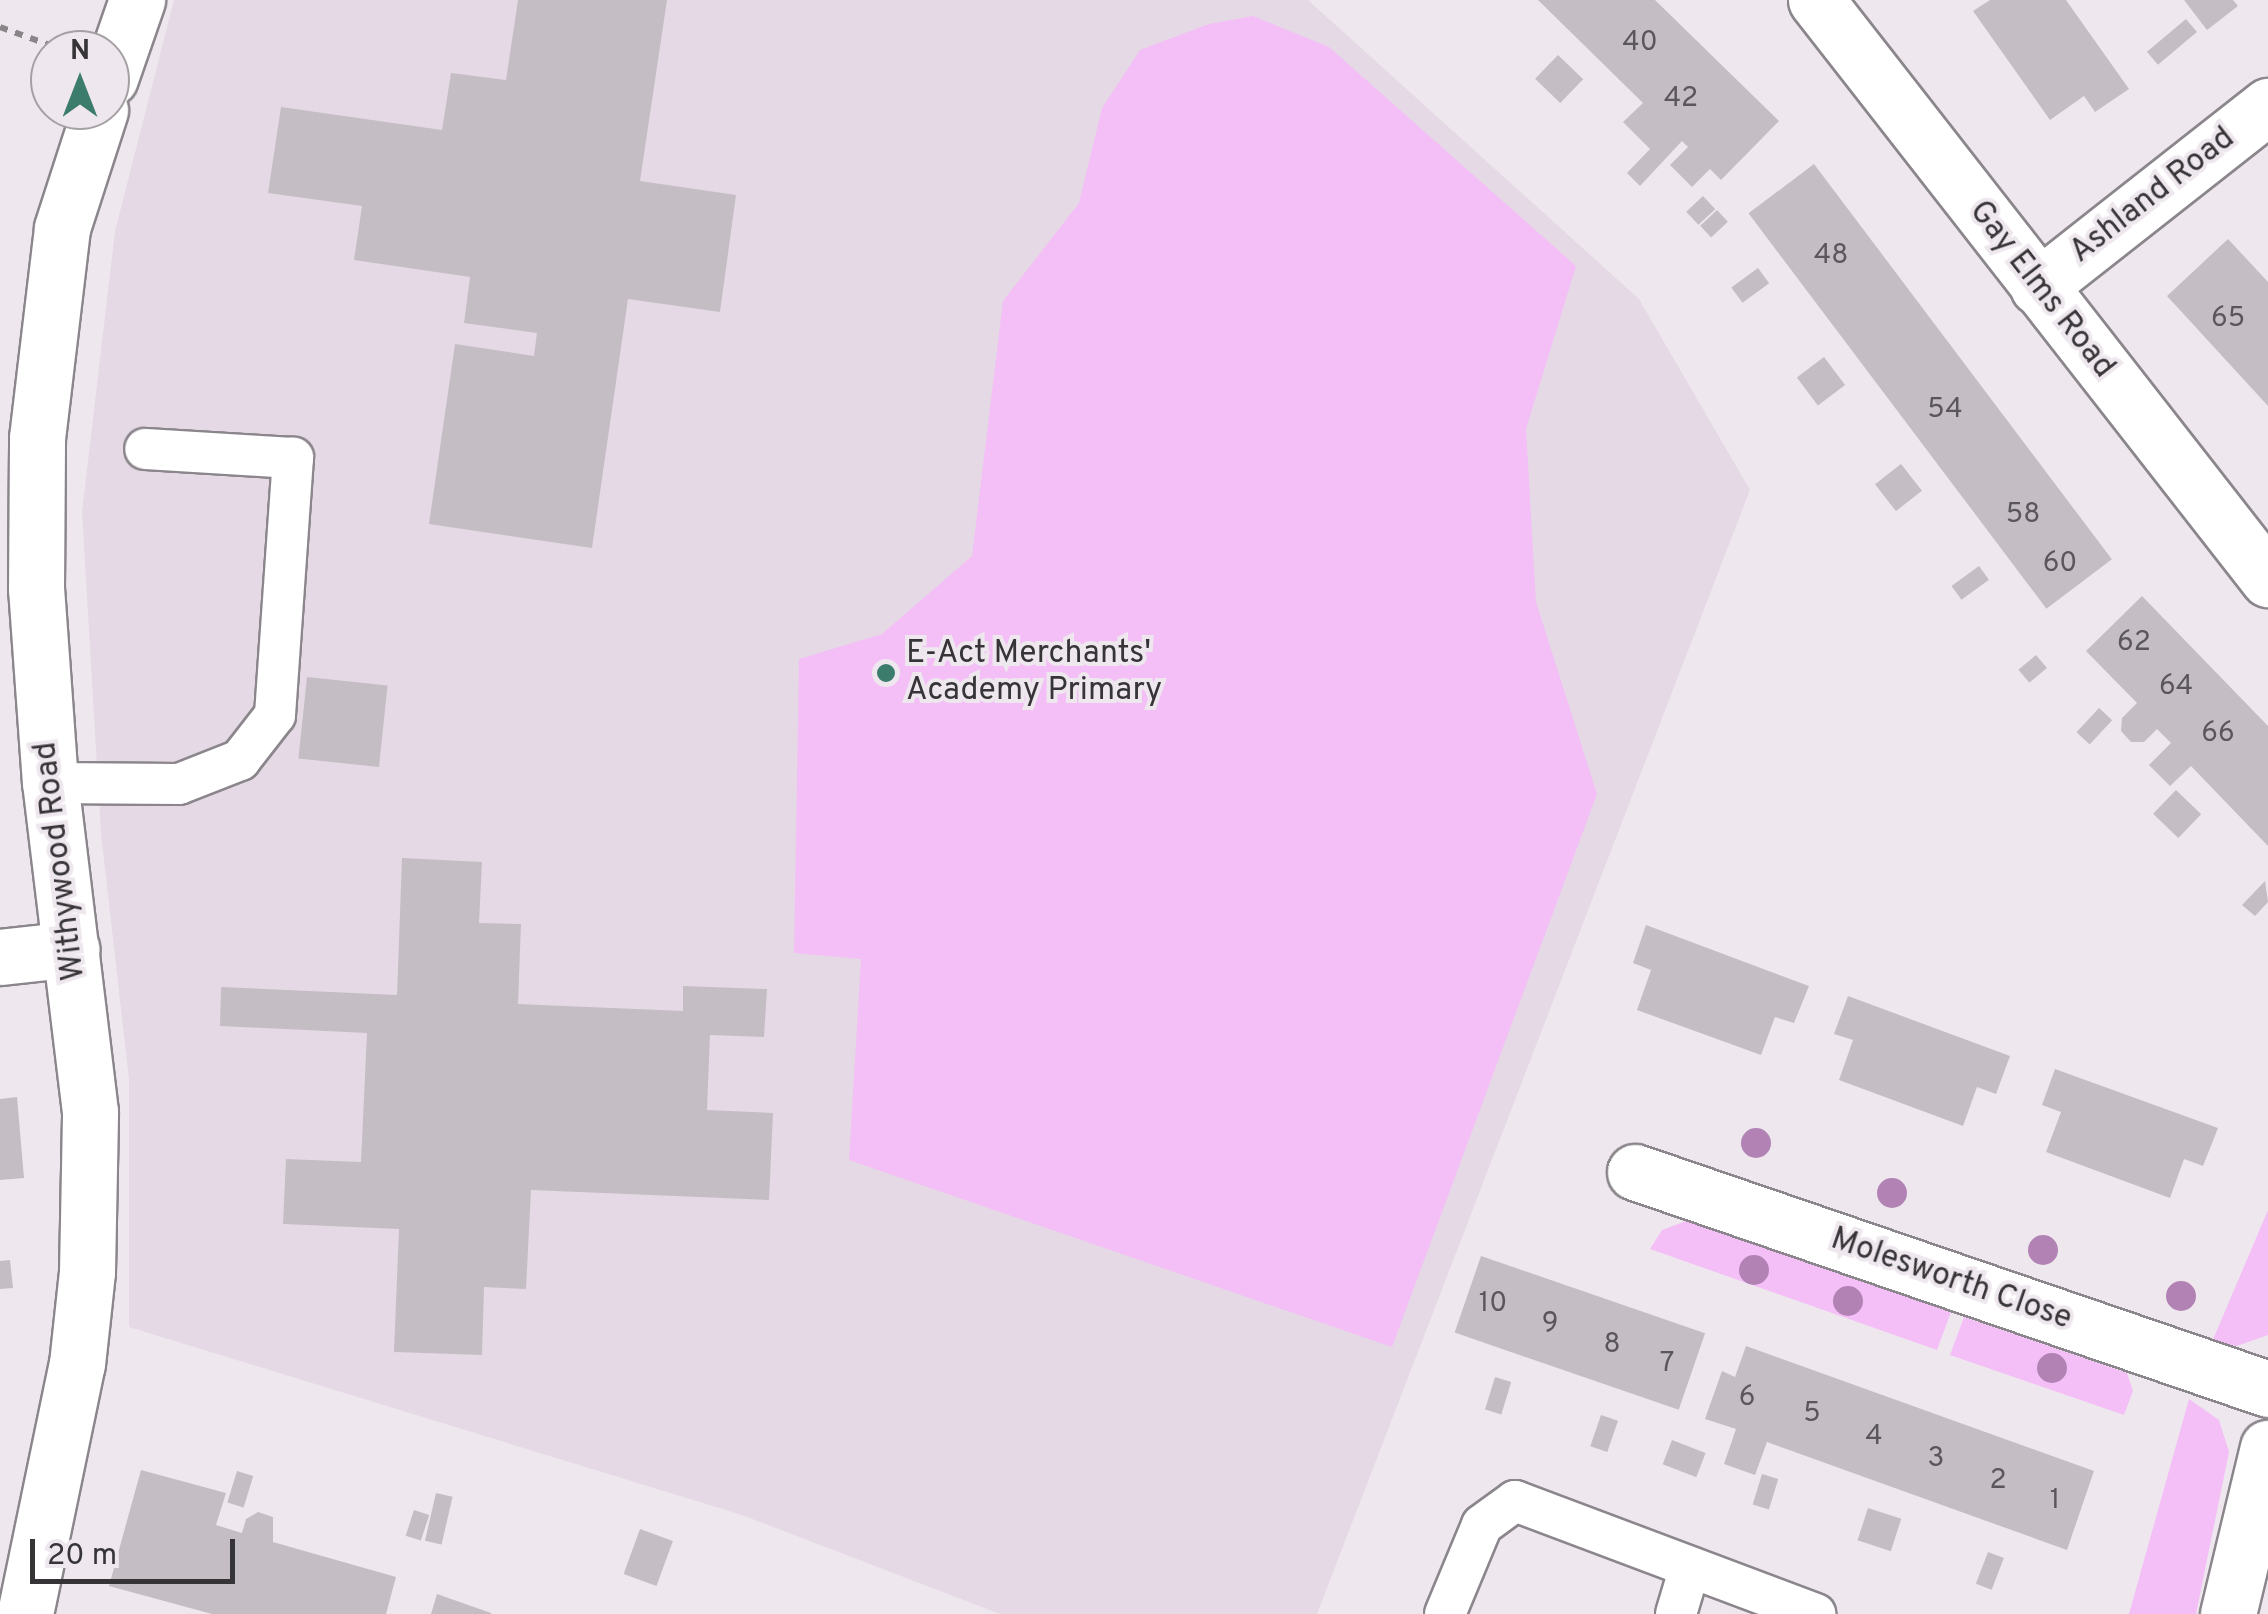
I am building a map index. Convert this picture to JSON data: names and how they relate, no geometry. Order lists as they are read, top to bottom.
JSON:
{
  "streets": {
    "street": [
      "Ashland Road",
      "Gay Elms Road",
      "Withywood Road",
      "Molesworth Close"
    ]
  },
  "crossings": [
    ["Ashland Road", "Gay Elms Road"]
  ],
  "places": ["E-Act Merchants' Academy Primary"],
  "house_numbers": [
    "40",
    "42",
    "48",
    "65",
    "54",
    "58",
    "60",
    "62",
    "64",
    "66",
    "10",
    "9",
    "8",
    "7",
    "6",
    "5",
    "4",
    "3",
    "2",
    "1"
  ],
  "scale_bar": "20 m",
  "north": "top"
}
